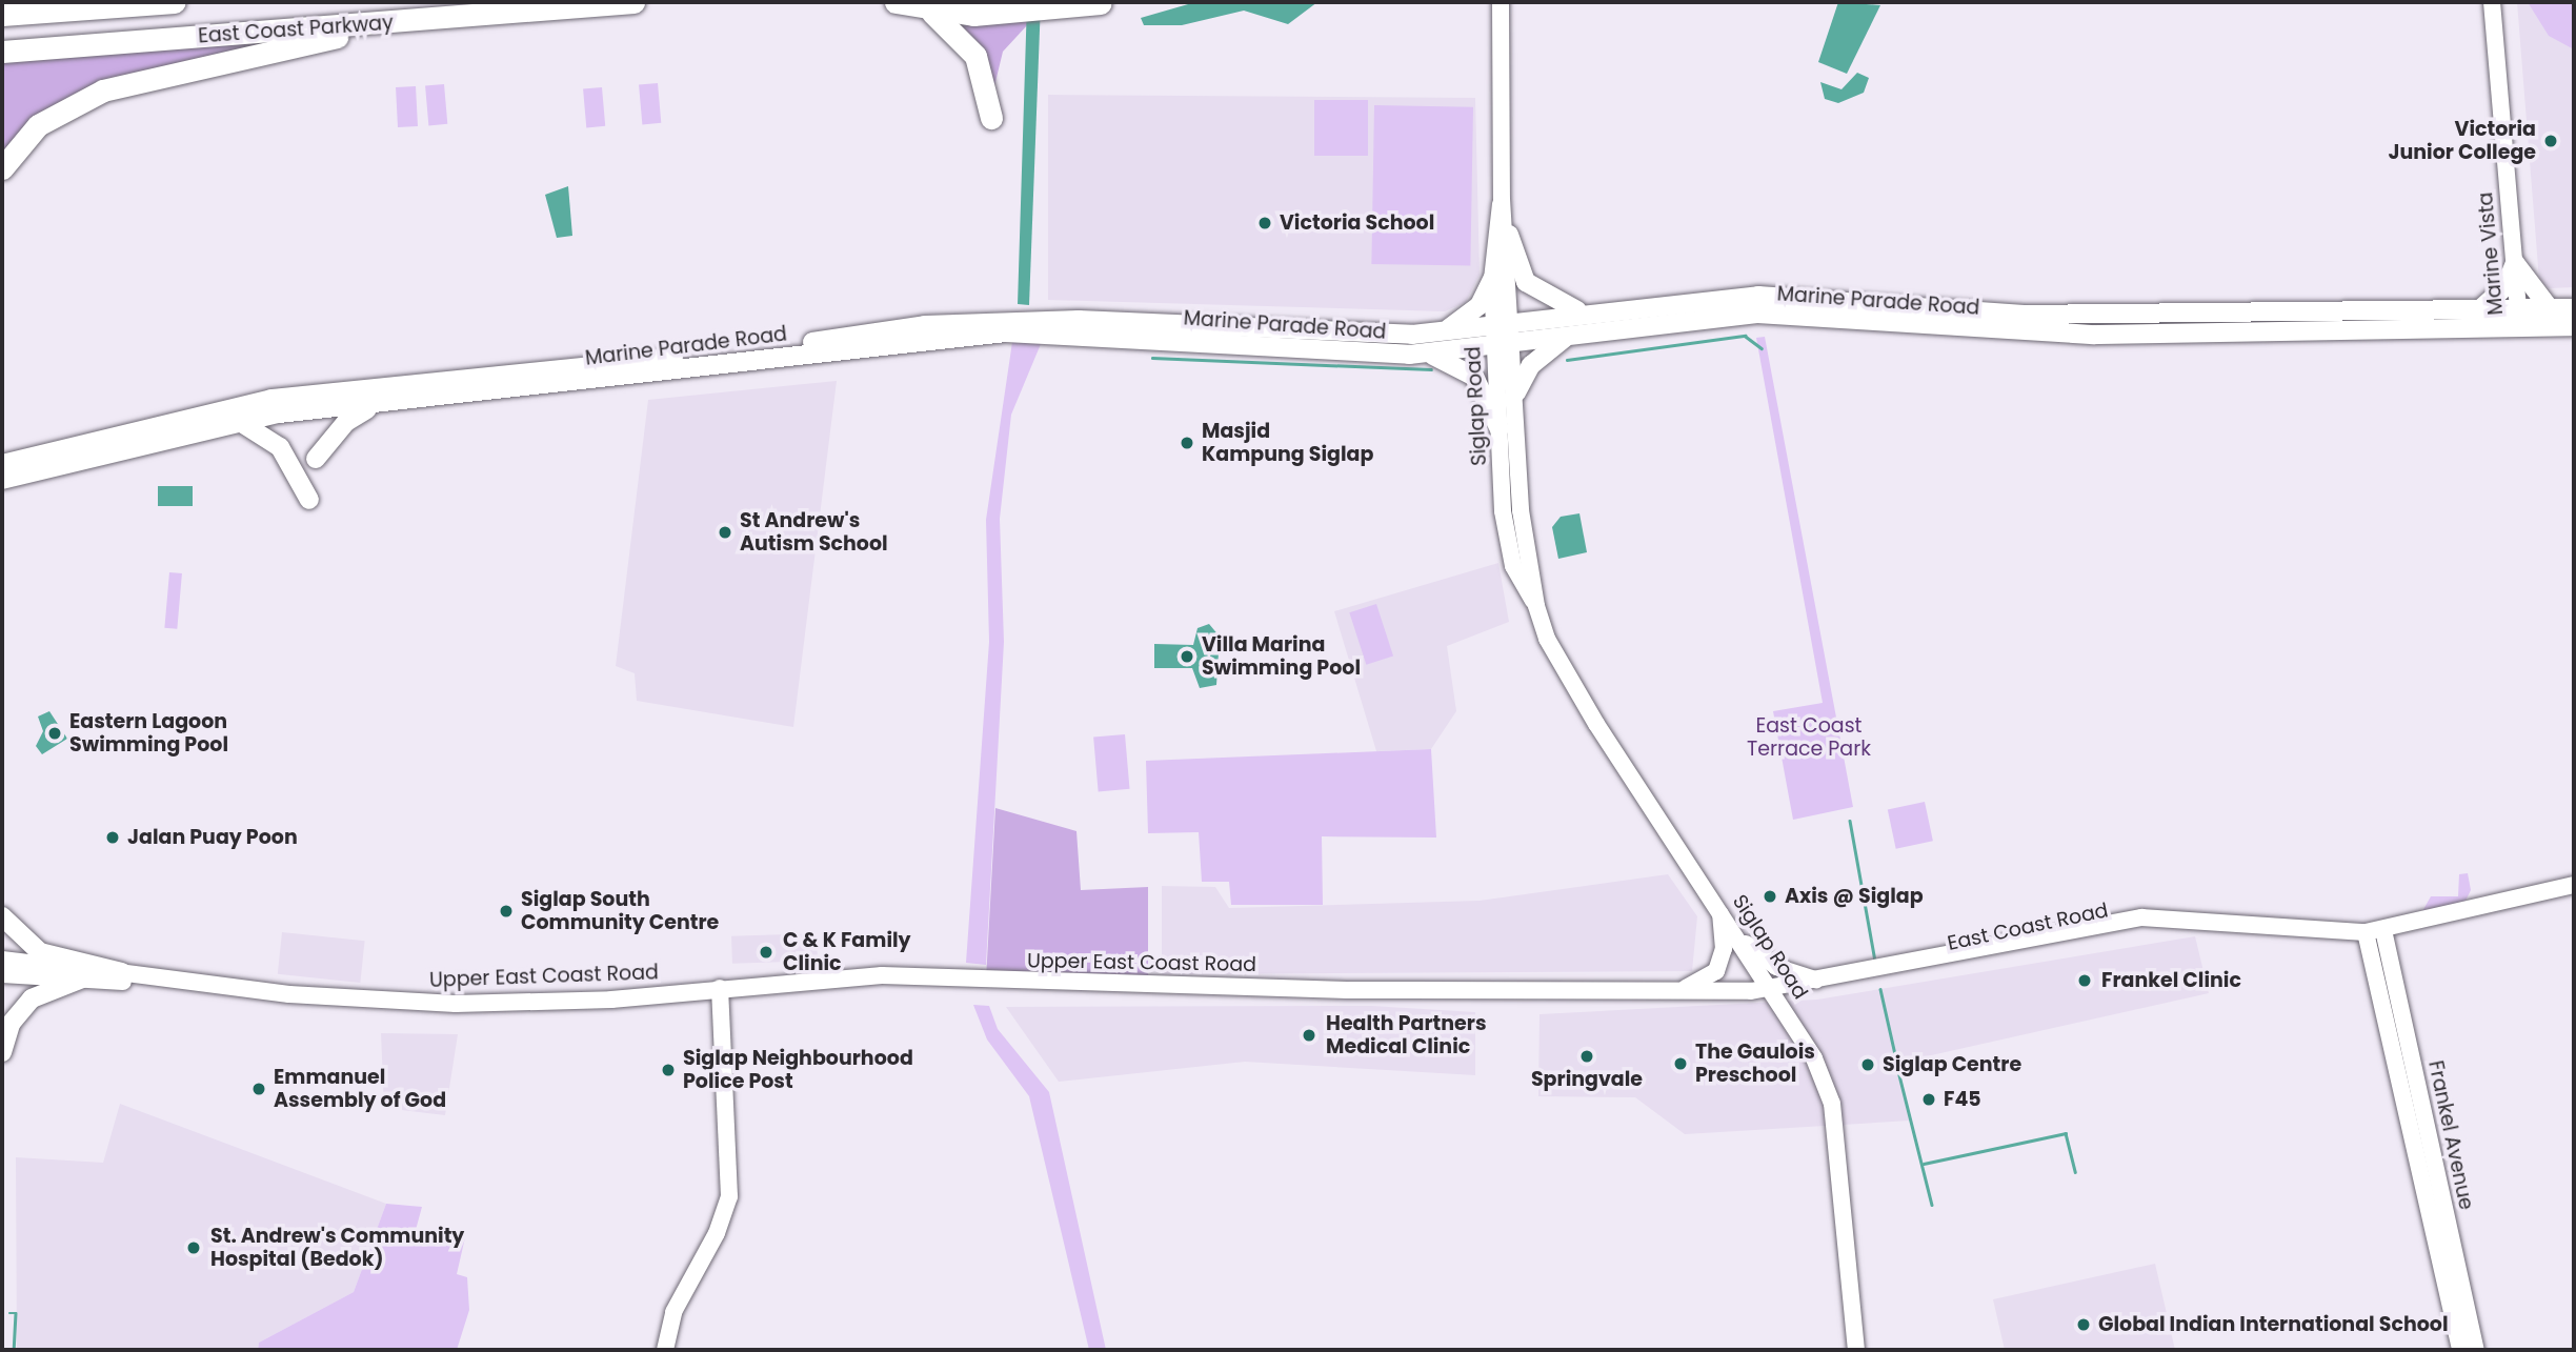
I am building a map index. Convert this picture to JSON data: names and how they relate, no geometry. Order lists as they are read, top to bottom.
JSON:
{
  "streets": {
    "highway": ["East Coast Parkway"],
    "main road": [
      "Marine Vista",
      "Marine Parade Road",
      "Siglap Road",
      "East Coast Road",
      "Upper East Coast Road",
      "Frankel Avenue"
    ]
  },
  "crossings": [
    ["Marine Vista", "Marine Parade Road"],
    ["Marine Parade Road", "Siglap Road"],
    ["Siglap Road", "East Coast Road"],
    ["East Coast Road", "Upper East Coast Road"],
    ["East Coast Road", "Frankel Avenue"]
  ],
  "parks": ["East Coast Terrace Park"],
  "places": [
    "Victoria Junior College",
    "Victoria School",
    "Masjid Kampung Siglap",
    "St Andrew's Autism School",
    "Villa Marina Swimming Pool",
    "Eastern Lagoon Swimming Pool",
    "Jalan Puay Poon",
    "Axis @ Siglap",
    "Siglap South Community Centre",
    "C & K Family Clinic",
    "Frankel Clinic",
    "Health Partners Medical Clinic",
    "Springvale",
    "The Gaulois Preschool",
    "Siglap Centre",
    "Siglap Neighbourhood Police Post",
    "Emmanuel Assembly of God",
    "F45",
    "St. Andrew's Community Hospital (Bedok)",
    "Global Indian International School"
  ]
}
